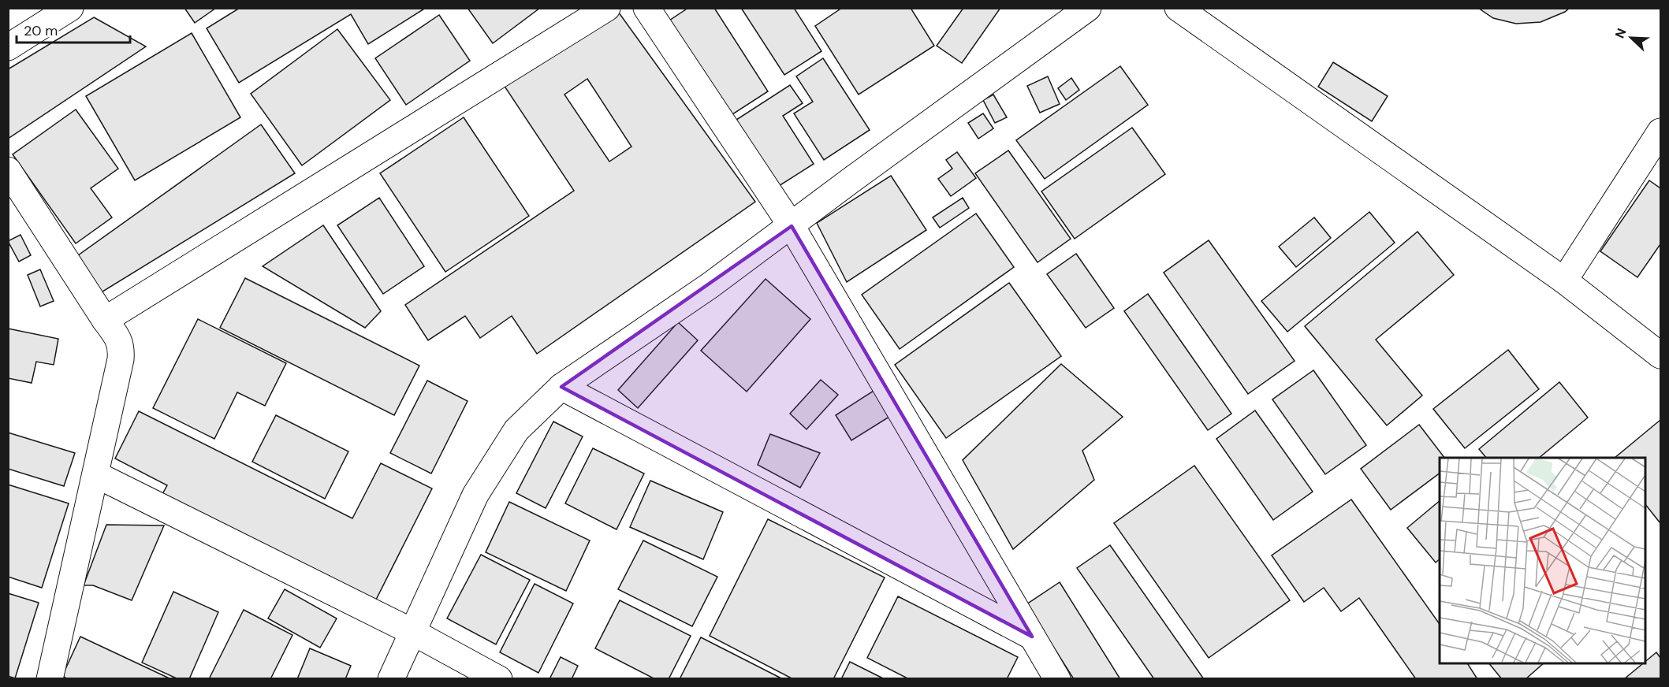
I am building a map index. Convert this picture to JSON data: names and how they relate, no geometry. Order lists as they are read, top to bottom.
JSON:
{
  "scale_bar": "20 m",
  "north": "top left"
}
